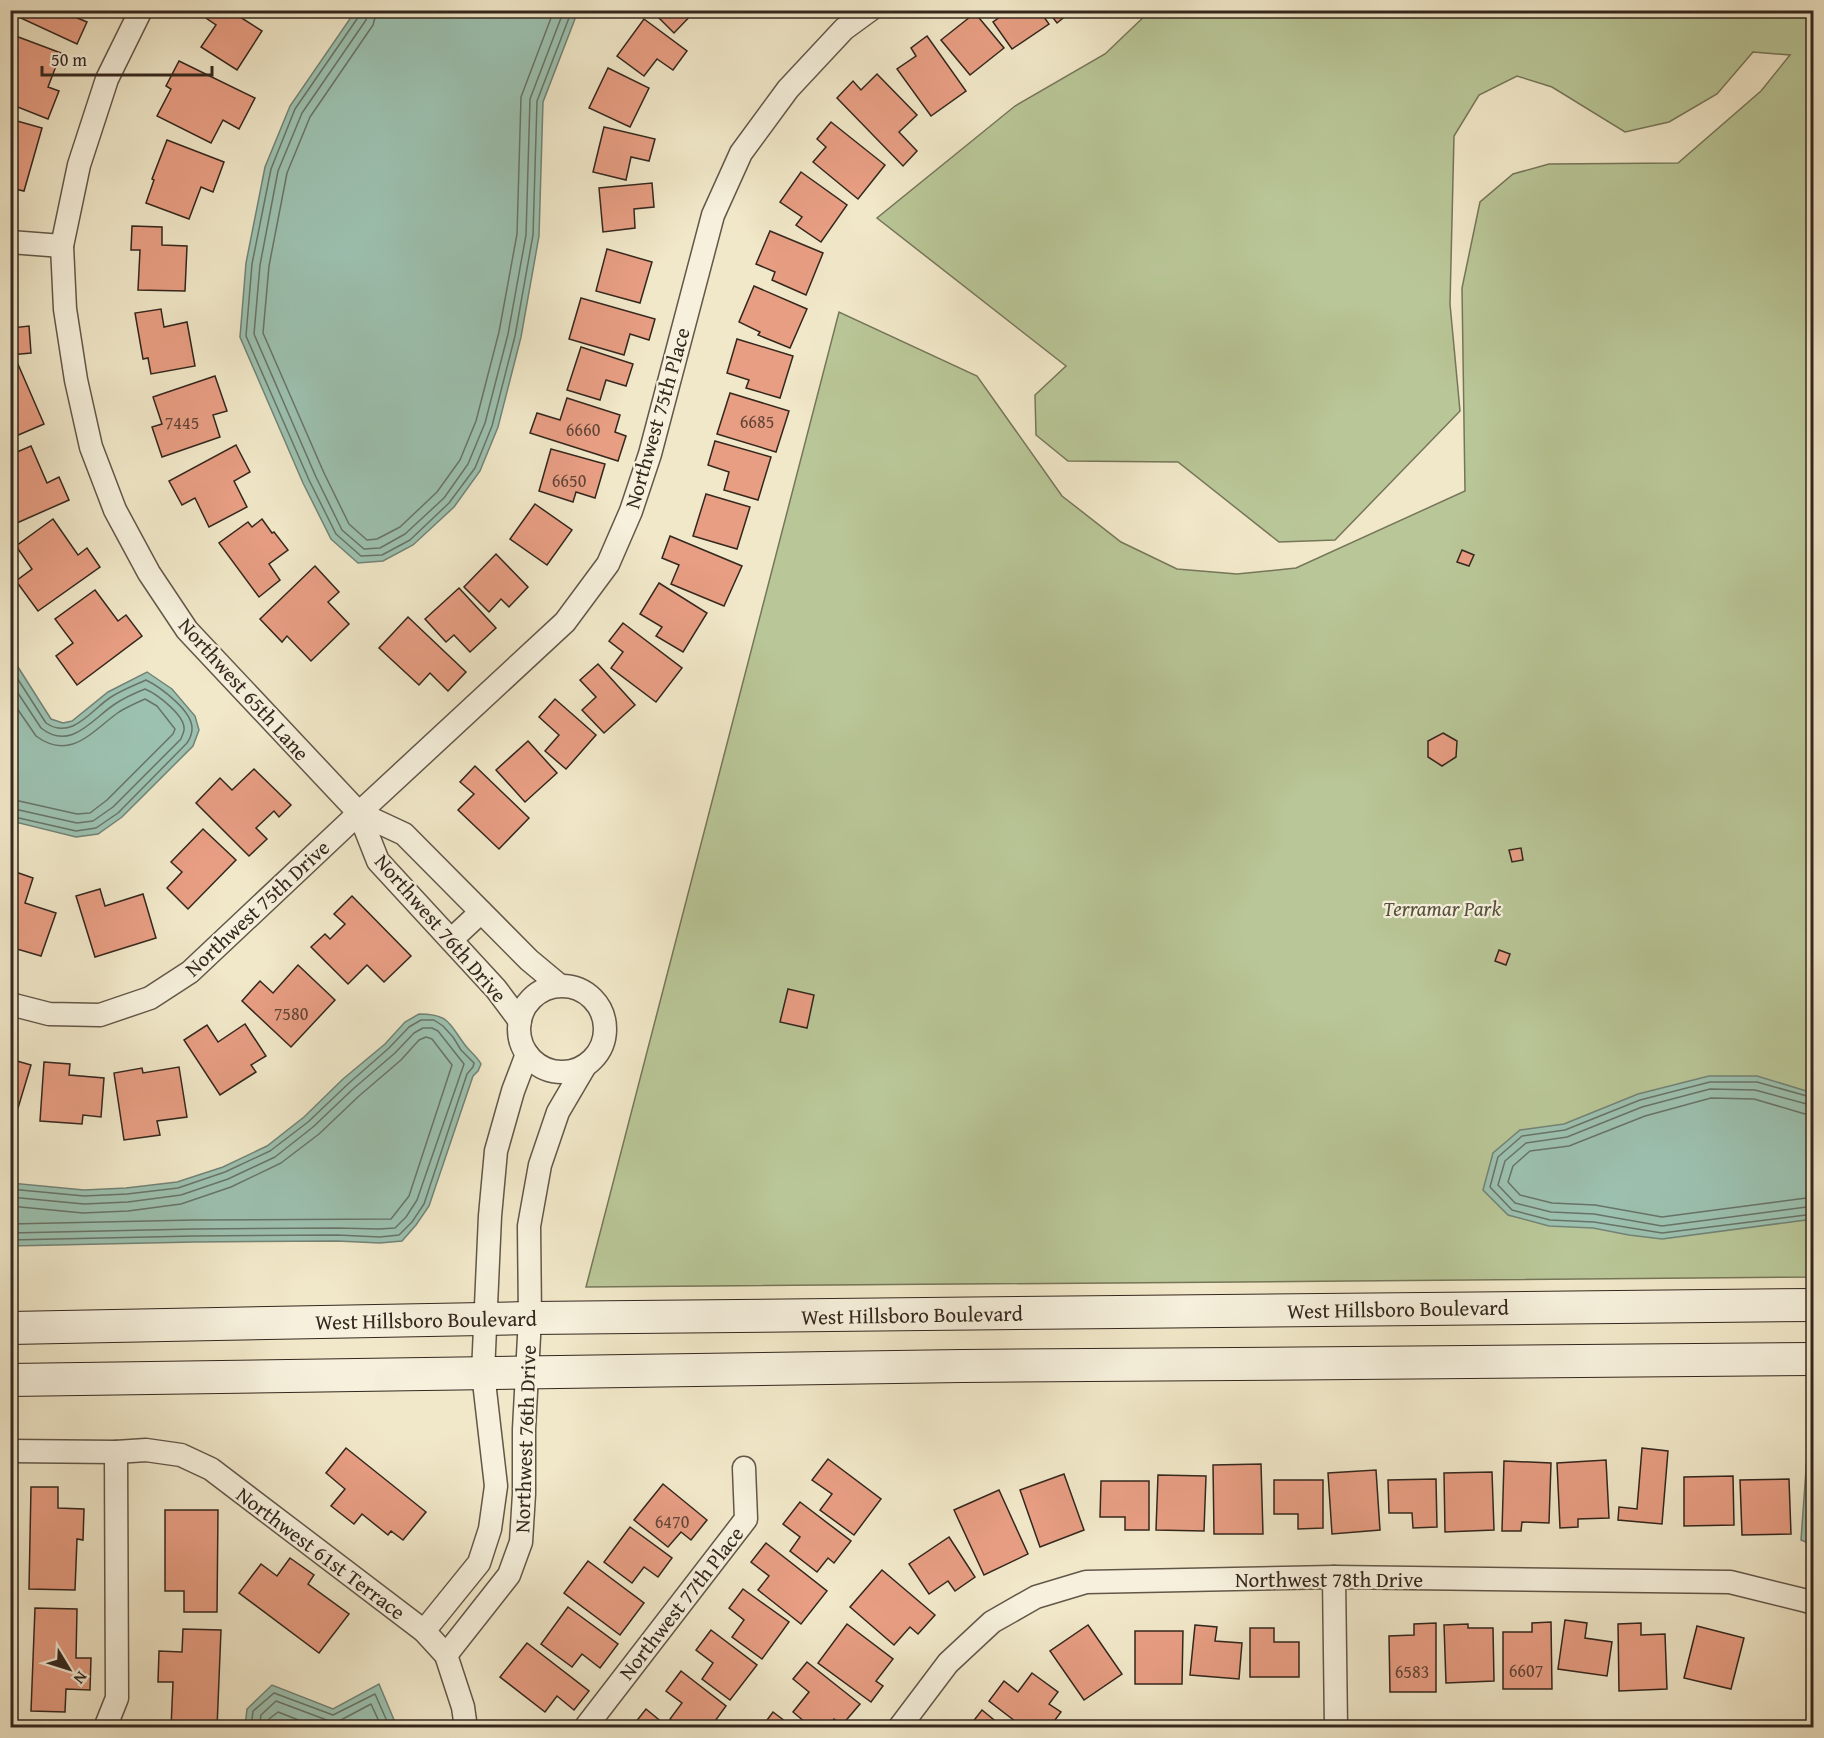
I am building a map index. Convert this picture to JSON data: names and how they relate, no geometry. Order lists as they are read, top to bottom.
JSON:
{
  "streets": {
    "street": [
      "Northwest 75th Place",
      "Northwest 65th Lane",
      "Northwest 75th Drive",
      "Northwest 76th Drive",
      "West Hillsboro Boulevard",
      "Northwest 61st Terrace",
      "Northwest 78th Drive",
      "Northwest 77th Place"
    ]
  },
  "crossings": [
    ["Northwest 75th Place", "Northwest 65th Lane"],
    ["Northwest 75th Place", "Northwest 75th Drive"],
    ["Northwest 75th Place", "Northwest 76th Drive"],
    ["Northwest 65th Lane", "Northwest 75th Drive"],
    ["Northwest 65th Lane", "Northwest 76th Drive"],
    ["Northwest 75th Drive", "Northwest 76th Drive"],
    ["Northwest 76th Drive", "West Hillsboro Boulevard"],
    ["Northwest 76th Drive", "Northwest 61st Terrace"]
  ],
  "parks": ["Terramar Park"],
  "house_numbers": [
    "6685",
    "7445",
    "6660",
    "6650",
    "7580",
    "6470",
    "6607",
    "6583"
  ],
  "scale_bar": "50 m",
  "north": "bottom right"
}
